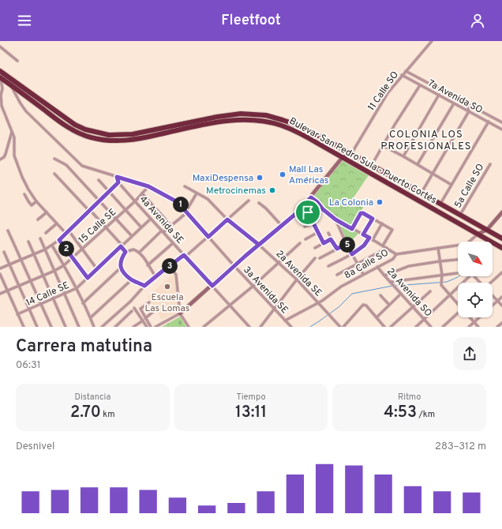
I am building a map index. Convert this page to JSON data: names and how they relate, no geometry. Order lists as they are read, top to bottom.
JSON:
{
  "streets": {
    "highway": ["Bulevar San Pedro Sula - Puerto Cortés"],
    "street": [
      "11 Calle SO",
      "7a Avenida SO",
      "5a Calle SO",
      "4a Avenida SE",
      "15 Calle SE",
      "8a Calle SO",
      "2a Avenida SE",
      "3a Avenida SE",
      "2a Avenida SO",
      "14 Calle SE"
    ]
  },
  "crossings": [
    ["11 Calle SO", "7a Avenida SO"],
    ["11 Calle SO", "Bulevar San Pedro Sula - Puerto Cortés"],
    ["Bulevar San Pedro Sula - Puerto Cortés", "5a Calle SO"],
    ["Bulevar San Pedro Sula - Puerto Cortés", "8a Calle SO"],
    ["4a Avenida SE", "15 Calle SE"],
    ["4a Avenida SE", "14 Calle SE"],
    ["15 Calle SE", "3a Avenida SE"],
    ["8a Calle SO", "2a Avenida SE"],
    ["8a Calle SO", "3a Avenida SE"],
    ["8a Calle SO", "2a Avenida SO"]
  ],
  "districts": ["COLONIA LOS PROFESIONALES"],
  "places": [
    "Mall Las Américas",
    "MaxiDespensa",
    "Metrocinemas",
    "La Colonia",
    "Escuela Las Lomas"
  ],
  "north": "bottom right",
  "page": {
    "header": "Fleetfoot",
    "pins": [
      "1",
      "5",
      "2",
      "3"
    ],
    "heading": ["Carrera matutina", "06:31"],
    "stats": [
      ["Distancia", "2.70 km"],
      ["Tiempo", "13:11"],
      ["Ritmo", "4:53 /km"]
    ],
    "chart": ["Desnivel", "283–312 m"]
  }
}
